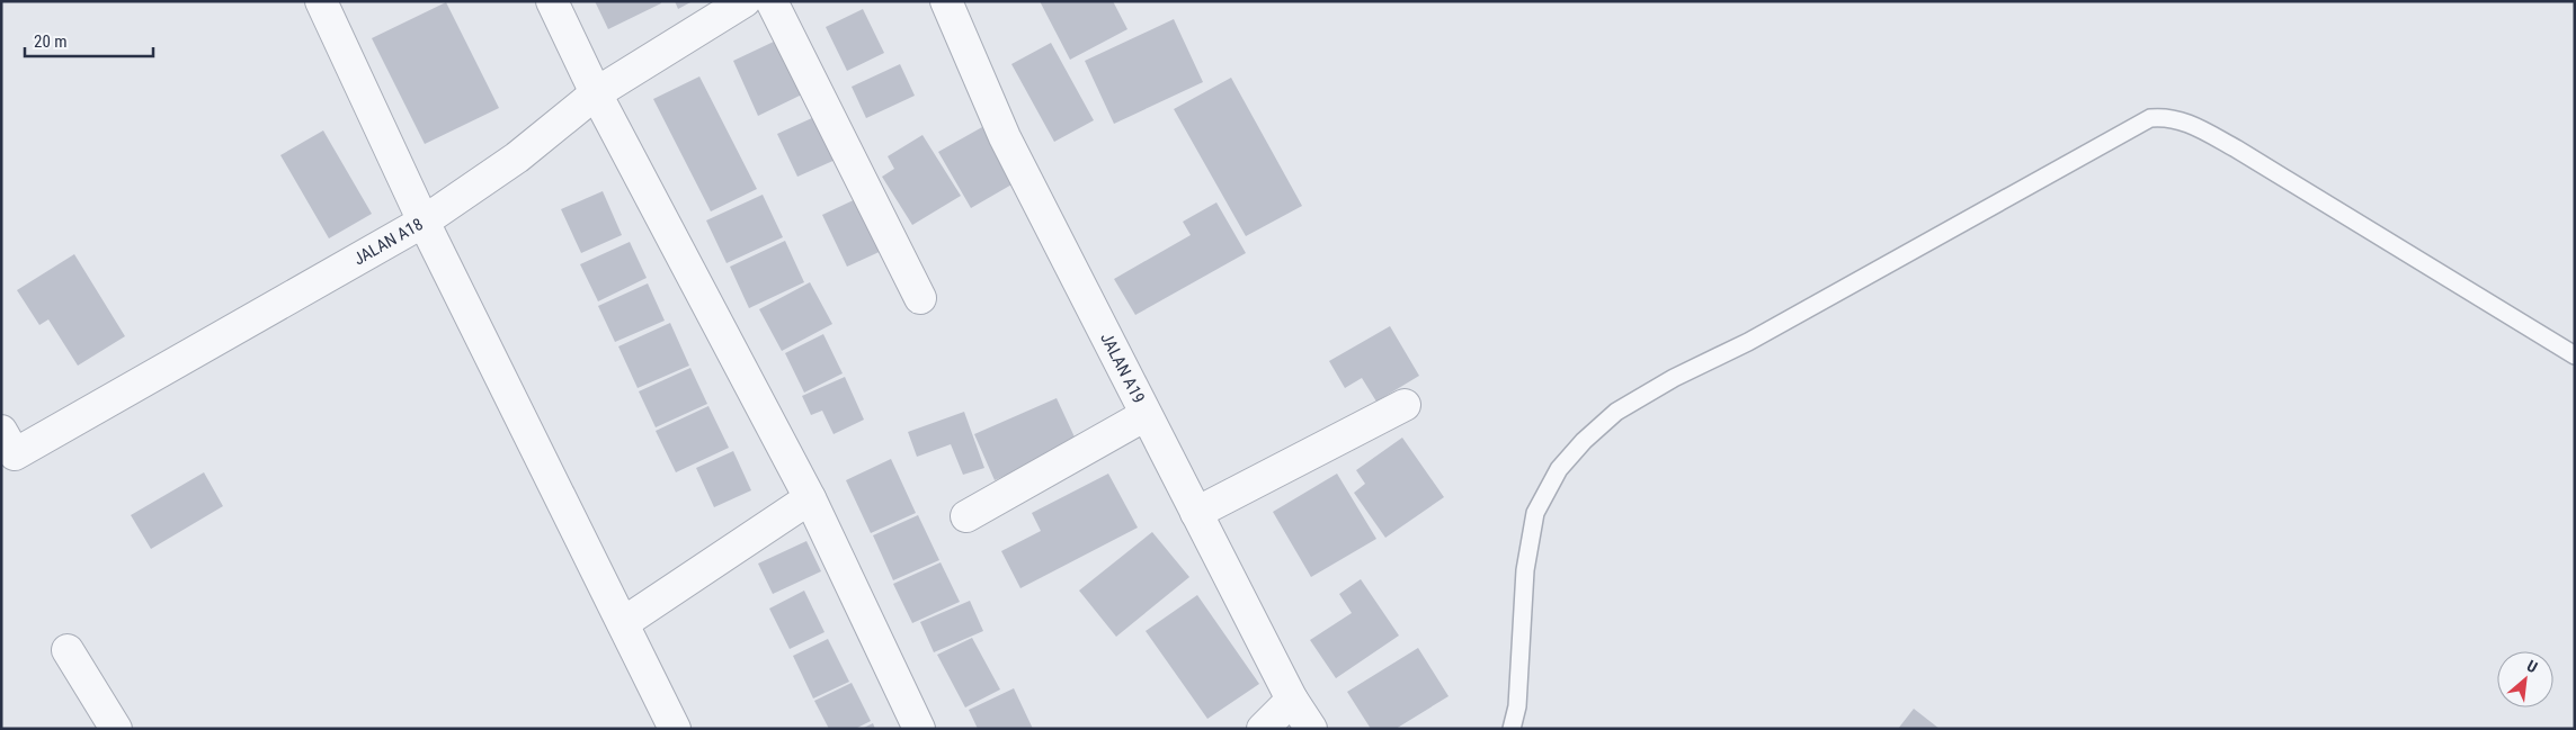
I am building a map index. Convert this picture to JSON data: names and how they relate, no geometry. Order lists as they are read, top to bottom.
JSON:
{
  "streets": {
    "street": ["JALAN A18", "JALAN A19"]
  },
  "scale_bar": "20 m",
  "north": "top right"
}
